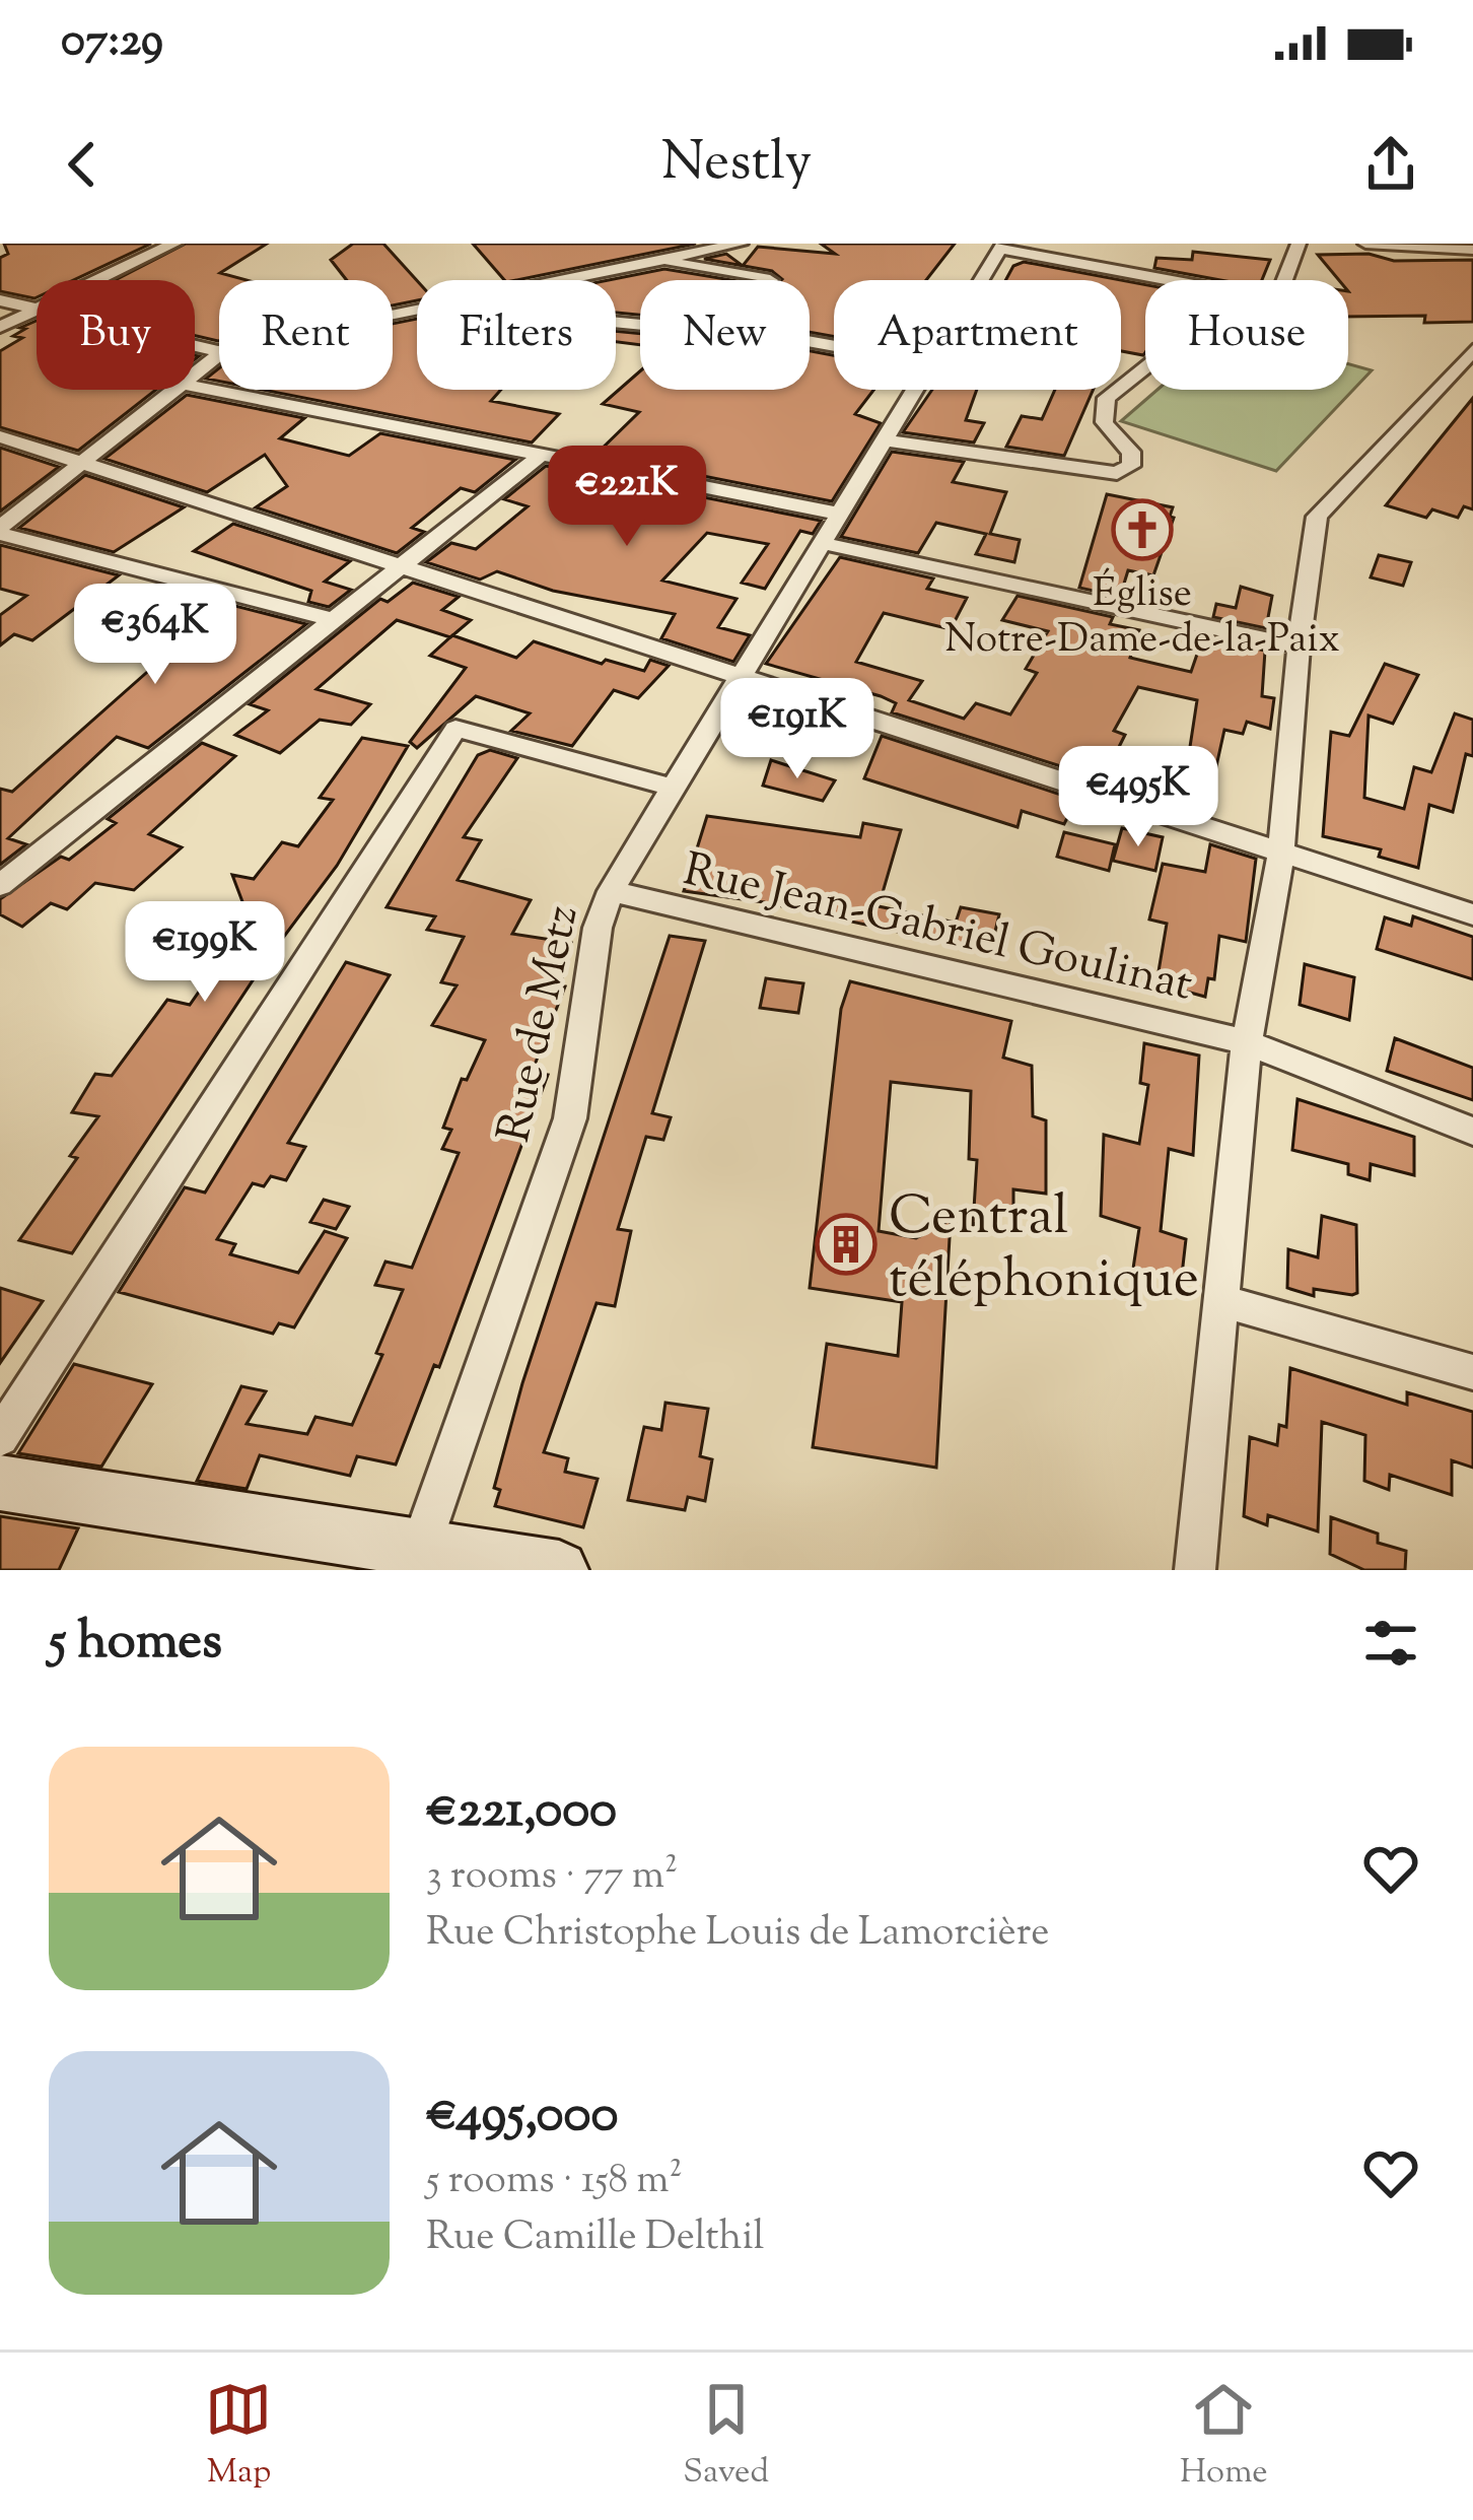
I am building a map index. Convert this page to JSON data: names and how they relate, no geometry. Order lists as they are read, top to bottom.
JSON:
{
  "streets": {
    "street": ["Rue Jean-Gabriel Goulinat", "Rue de Metz"]
  },
  "crossings": [
    ["Rue Jean-Gabriel Goulinat", "Rue de Metz"]
  ],
  "places": {
    "church": ["Église Notre-Dame-de-la-Paix"],
    "building": ["Central téléphonique"]
  },
  "page": {
    "status": "07:29",
    "header": "Nestly",
    "chip": [
      "Buy",
      "Rent",
      "Filters",
      "New",
      "Apartment",
      "House"
    ],
    "price": [
      "€221K",
      "€364K",
      "€191K",
      "€495K",
      "€199K"
    ],
    "heading": "5 homes",
    "list": [
      {
        "name": "€221,000",
        "note": "3 rooms · 77 m² · Rue Christophe Louis de Lamorcière"
      },
      {
        "name": "€495,000",
        "note": "5 rooms · 158 m² · Rue Camille Delthil"
      }
    ],
    "tabs": ["Map", "Saved", "Home"]
  }
}
